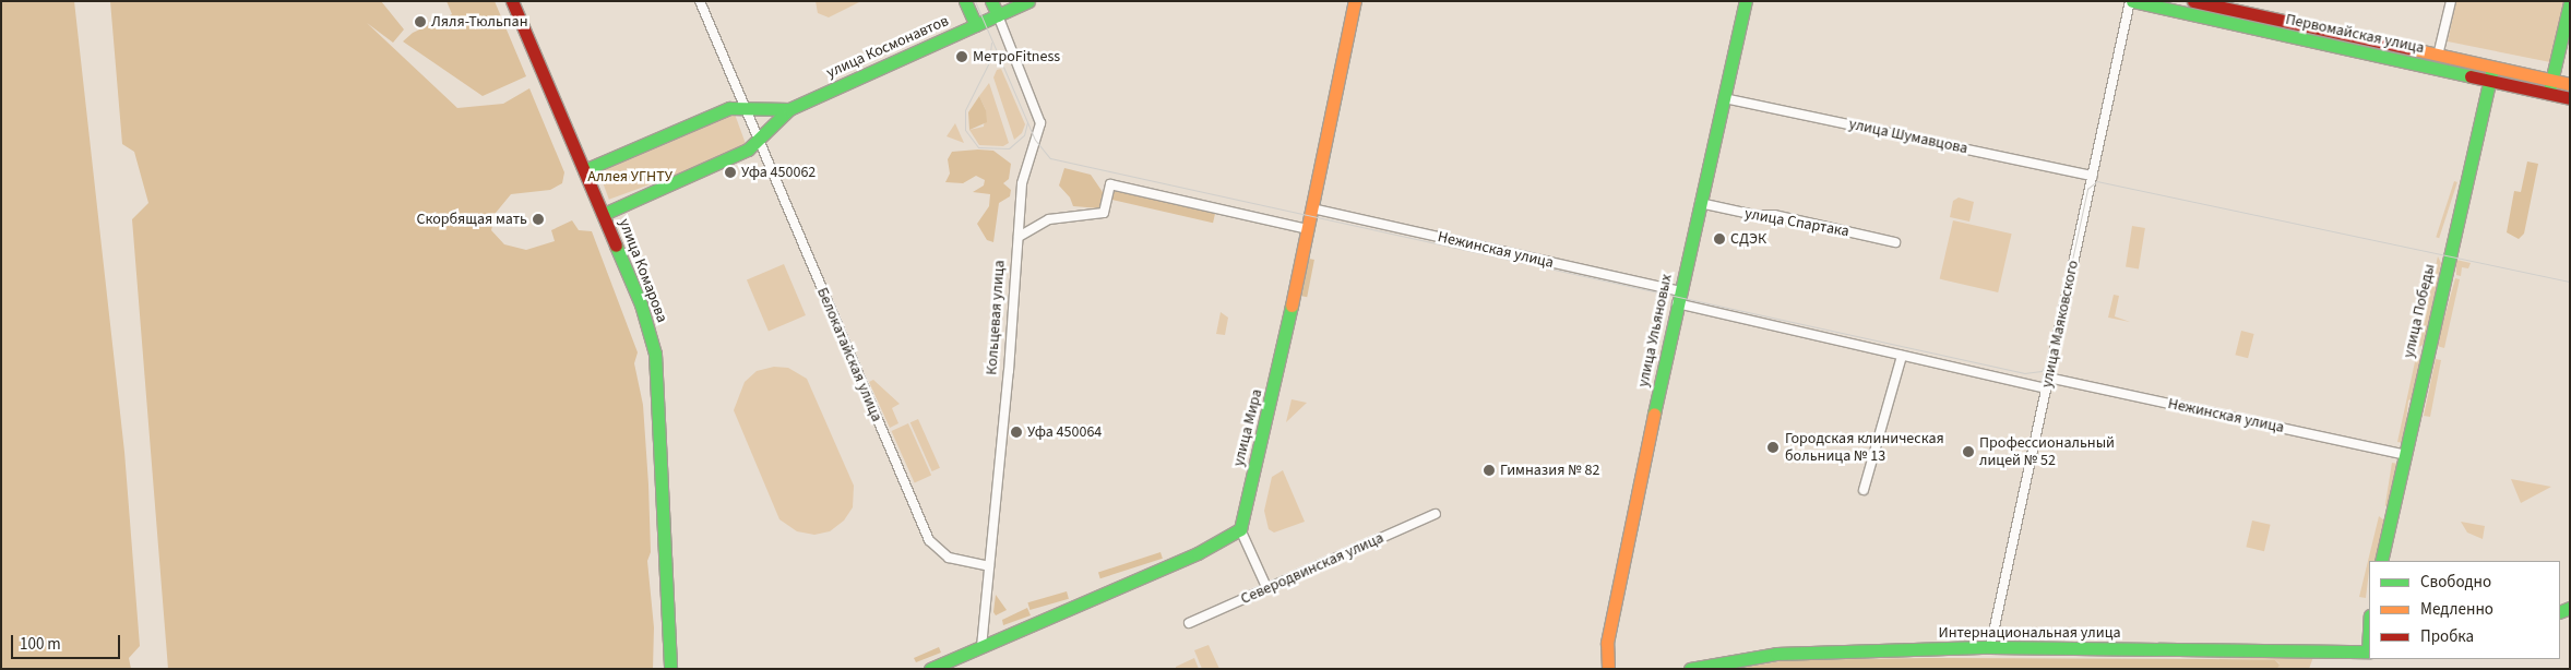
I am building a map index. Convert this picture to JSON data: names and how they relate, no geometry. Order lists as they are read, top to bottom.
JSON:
{
  "streets": {
    "main road": [
      "Первомайская улица",
      "улица Космонавтов",
      "улица Комарова",
      "улица Победы",
      "Кольцевая улица",
      "улица Ульяновых",
      "улица Мира",
      "Интернациональная улица"
    ],
    "street": [
      "улица Шумавцова",
      "улица Спартака",
      "Нежинская улица",
      "улица Маяковского",
      "Белокатайская улица",
      "Северодвинская улица"
    ]
  },
  "crossings": [
    ["Первомайская улица", "улица Победы"],
    ["Первомайская улица", "улица Маяковского"],
    ["улица Космонавтов", "улица Комарова"],
    ["улица Космонавтов", "Кольцевая улица"],
    ["улица Космонавтов", "Белокатайская улица"],
    ["улица Шумавцова", "улица Маяковского"],
    ["улица Шумавцова", "улица Ульяновых"],
    ["улица Спартака", "улица Ульяновых"],
    ["Нежинская улица", "улица Победы"],
    ["Нежинская улица", "улица Маяковского"],
    ["Нежинская улица", "улица Ульяновых"],
    ["Нежинская улица", "улица Мира"],
    ["Кольцевая улица", "Белокатайская улица"],
    ["улица Маяковского", "Интернациональная улица"]
  ],
  "parks": ["Аллея УГНТУ"],
  "places": [
    "Ляля-Тюльпан",
    "МетроFitness",
    "Уфа 450062",
    "Скорбящая мать",
    "СДЭК",
    "Уфа 450064",
    "Городская клиническая больница № 13",
    "Профессиональный лицей № 52",
    "Гимназия № 82"
  ],
  "legend": ["Свободно", "Медленно", "Пробка"],
  "scale_bar": "100 m"
}
